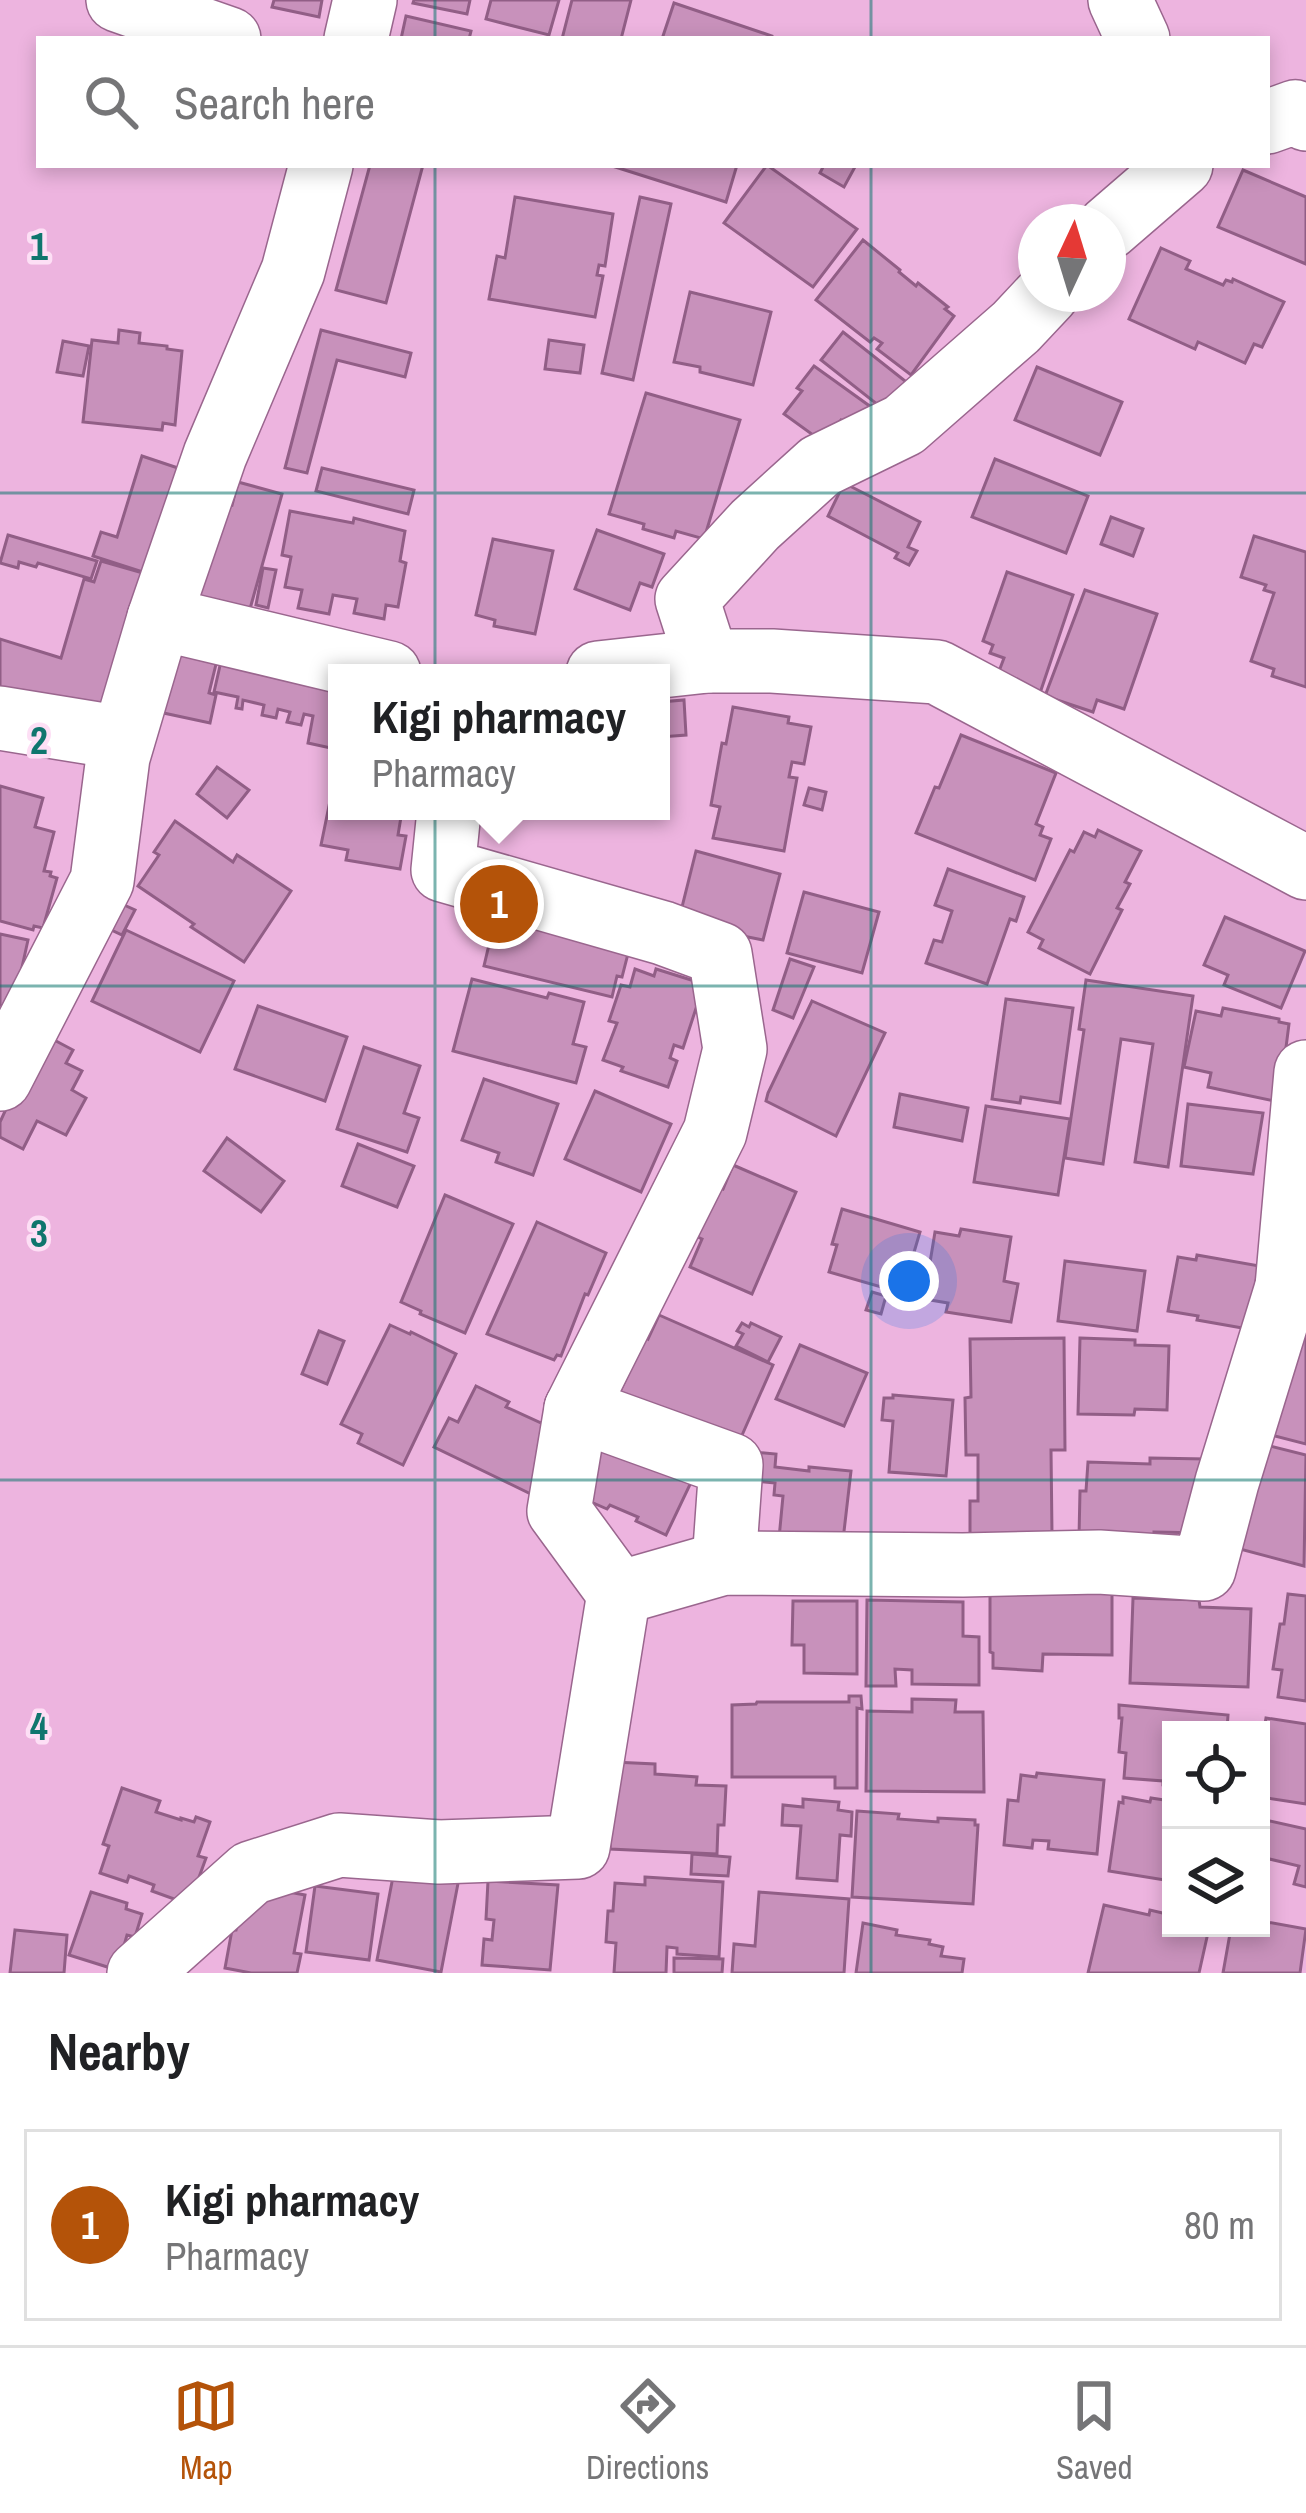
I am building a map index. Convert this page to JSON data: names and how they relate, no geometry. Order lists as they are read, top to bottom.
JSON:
{
  "north": "top",
  "page": {
    "search": "Search here",
    "popup": ["Kigi pharmacy", "Pharmacy"],
    "pins": "1",
    "heading": "Nearby",
    "list": [
      {
        "mark": "1",
        "name": "Kigi pharmacy",
        "note": "Pharmacy",
        "value": "80 m"
      }
    ],
    "nav": ["Map", "Directions", "Saved"]
  },
  "grid": {
    "rows": [
      "1",
      "2",
      "3",
      "4"
    ]
  }
}
